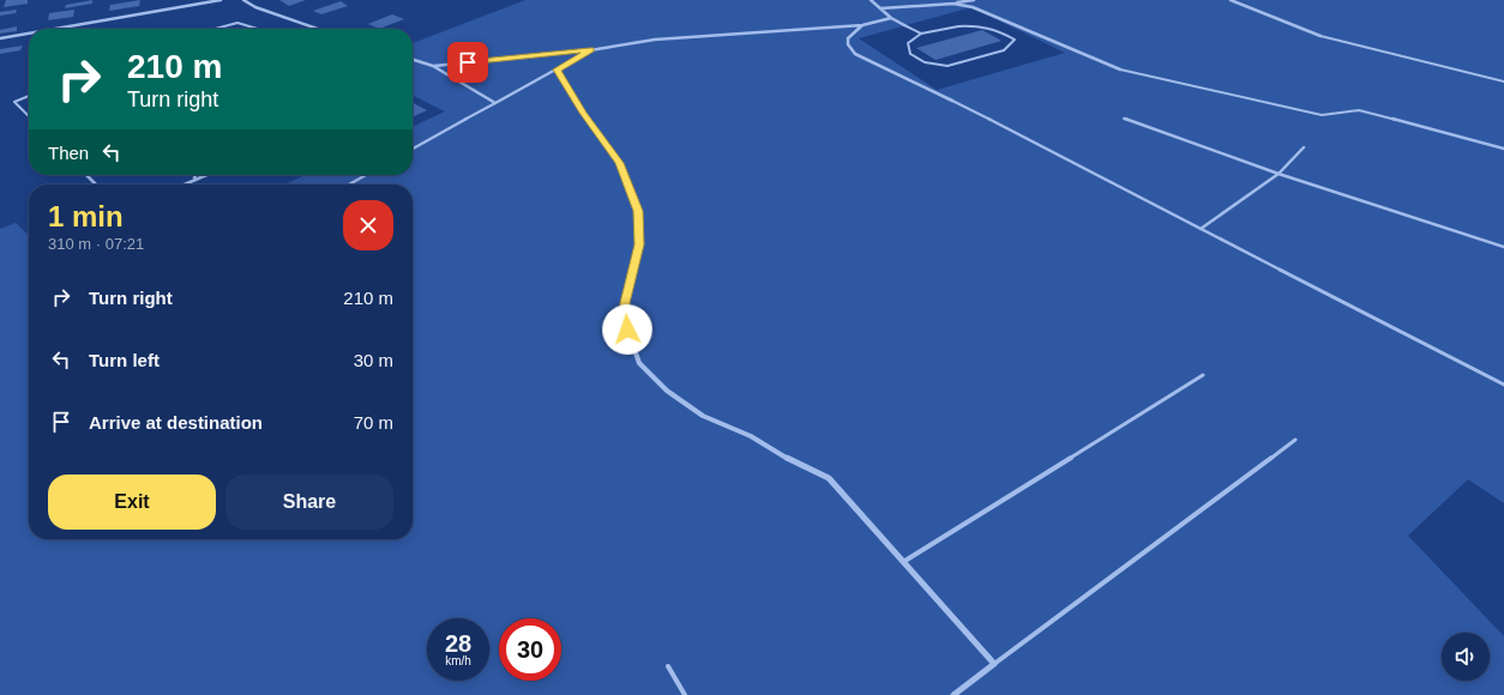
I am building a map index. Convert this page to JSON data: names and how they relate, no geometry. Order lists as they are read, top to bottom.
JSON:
{
  "page": {
    "turn": ["210 m", "Turn right"],
    "then": "Then",
    "heading": ["1 min", "310 m · 07:21"],
    "list": [
      {
        "name": "Turn right",
        "value": "210 m"
      },
      {
        "name": "Turn left",
        "value": "30 m"
      },
      {
        "name": "Arrive at destination",
        "value": "70 m"
      }
    ],
    "buttons": ["Exit", "Share"],
    "speed": "28 km/h",
    "limit": "30"
  }
}
